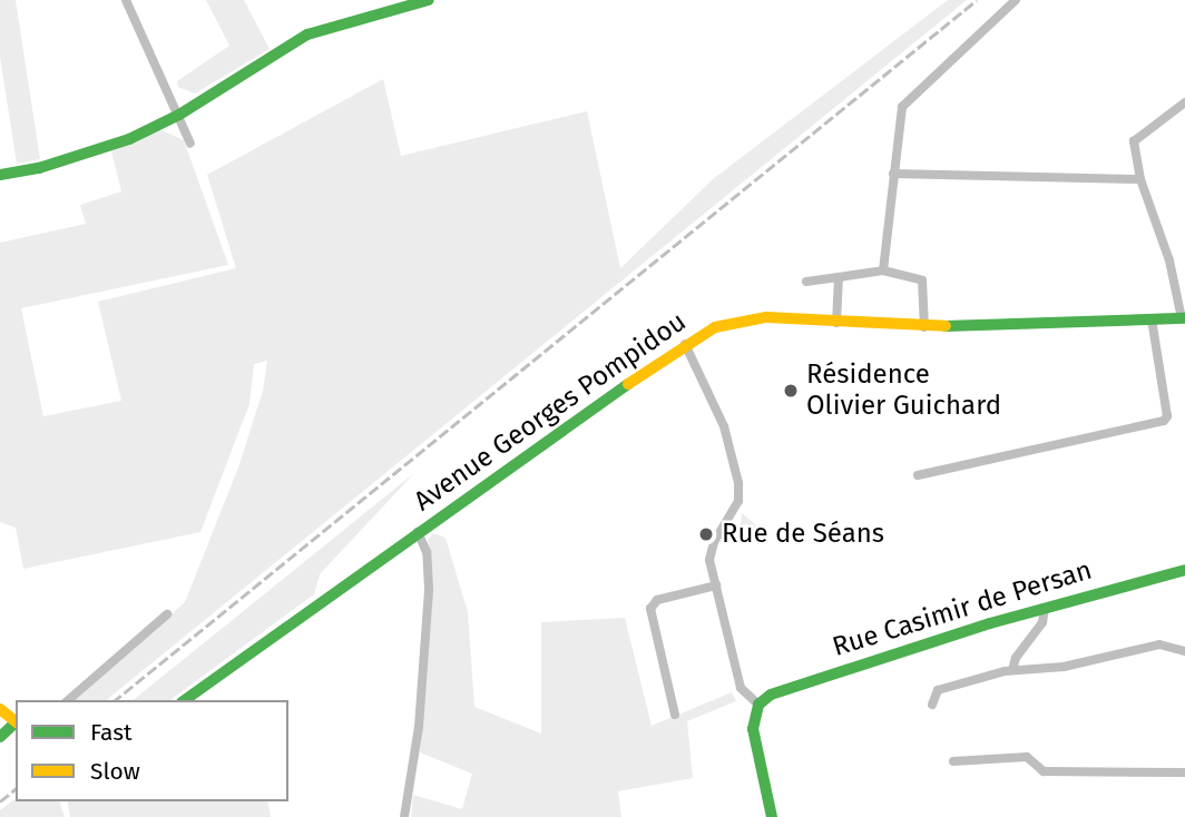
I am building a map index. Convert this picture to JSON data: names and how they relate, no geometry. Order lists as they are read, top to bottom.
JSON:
{
  "streets": {
    "main road": ["Avenue Georges Pompidou", "Rue Casimir de Persan"]
  },
  "places": ["Résidence Olivier Guichard", "Rue de Séans"],
  "legend": ["Fast", "Slow"]
}
